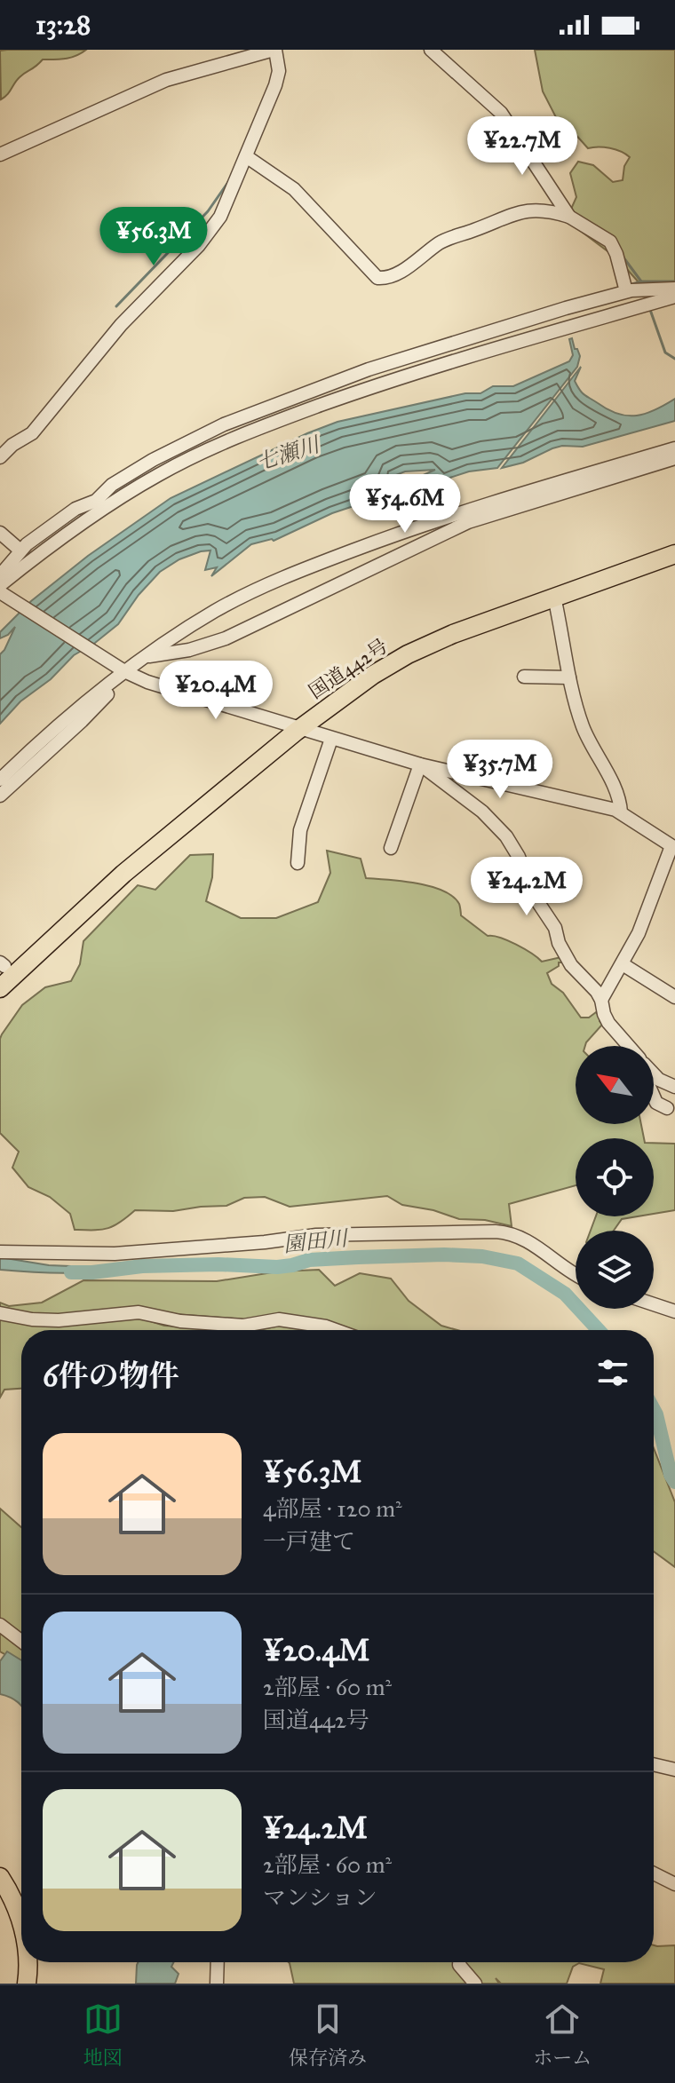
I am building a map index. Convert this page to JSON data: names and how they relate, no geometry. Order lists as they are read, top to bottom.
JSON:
{
  "streets": {
    "highway": ["国道442号"]
  },
  "water": ["七瀬川", "園田川"],
  "north": "top left",
  "page": {
    "status": "13:28",
    "price": [
      "¥22.7M",
      "¥56.3M",
      "¥54.6M",
      "¥20.4M",
      "¥35.7M",
      "¥24.2M"
    ],
    "heading": "6件の物件",
    "list": [
      {
        "name": "¥56.3M",
        "note": "4部屋 · 120 m² · 一戸建て"
      },
      {
        "name": "¥20.4M",
        "note": "2部屋 · 60 m² · 国道442号"
      },
      {
        "name": "¥24.2M",
        "note": "2部屋 · 60 m² · マンション"
      }
    ],
    "tabs": ["地図", "保存済み", "ホーム"]
  }
}
